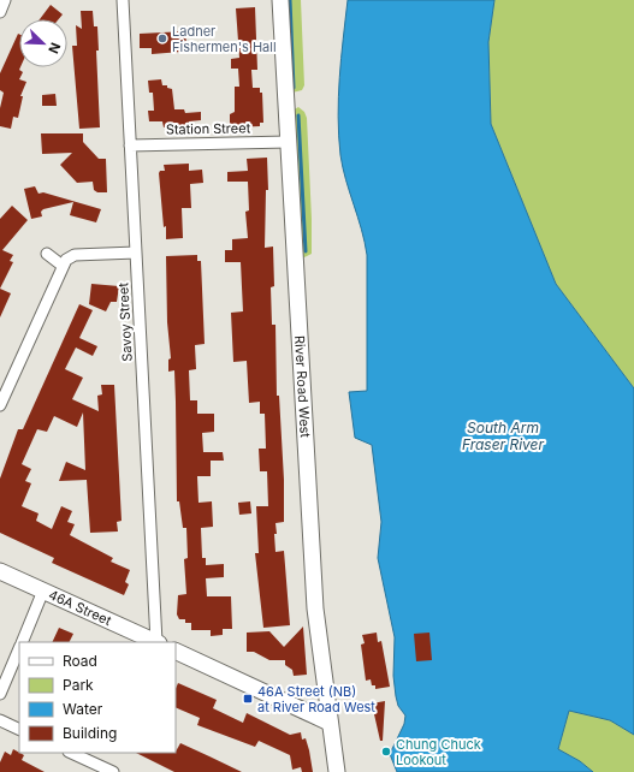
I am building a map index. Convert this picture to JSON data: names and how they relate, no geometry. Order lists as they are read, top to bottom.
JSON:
{
  "streets": {
    "main road": ["River Road West", "46A Street"],
    "street": ["Station Street", "Savoy Street"]
  },
  "crossings": [
    ["Station Street", "Savoy Street"],
    ["Station Street", "River Road West"],
    ["Savoy Street", "46A Street"]
  ],
  "water": ["South Arm Fraser River"],
  "places": {
    "other": ["Ladner Fishermen's Hall", "Chung Chuck Lookout"],
    "transit": ["46A Street (NB) at River Road West"]
  },
  "legend": [
    "Road",
    "Park",
    "Water",
    "Building"
  ],
  "north": "bottom right"
}
